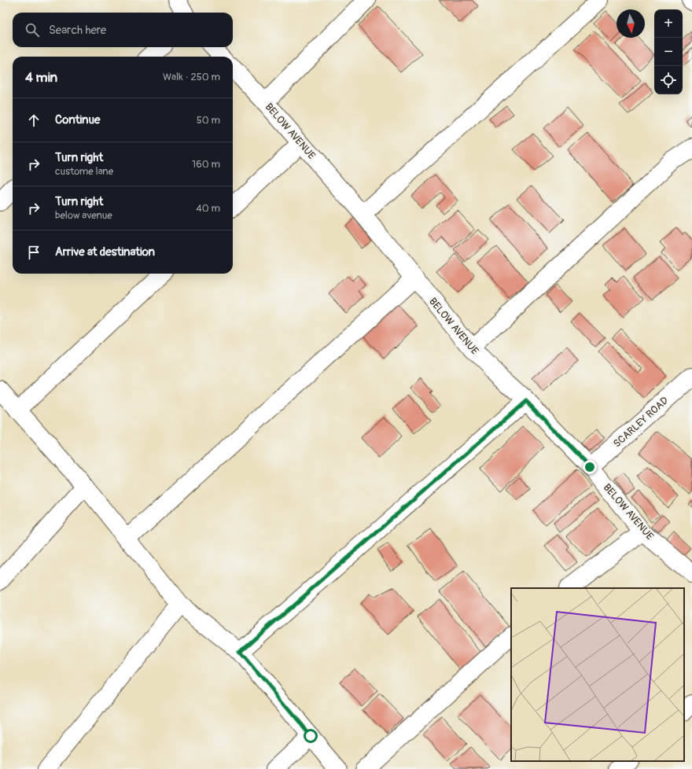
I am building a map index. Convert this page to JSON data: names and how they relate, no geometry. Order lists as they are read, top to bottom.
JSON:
{
  "streets": {
    "street": ["BELOW AVENUE", "SCARLEY ROAD"]
  },
  "crossings": [
    ["BELOW AVENUE", "SCARLEY ROAD"]
  ],
  "north": "bottom",
  "page": {
    "map_buttons": ["+", "−"],
    "search": "Search here",
    "heading": ["4 min", "Walk · 250 m"],
    "list": [
      ["Continue", "50 m"],
      ["Turn right", "custome lane", "160 m"],
      ["Turn right", "below avenue", "40 m"],
      "Arrive at destination"
    ]
  }
}
